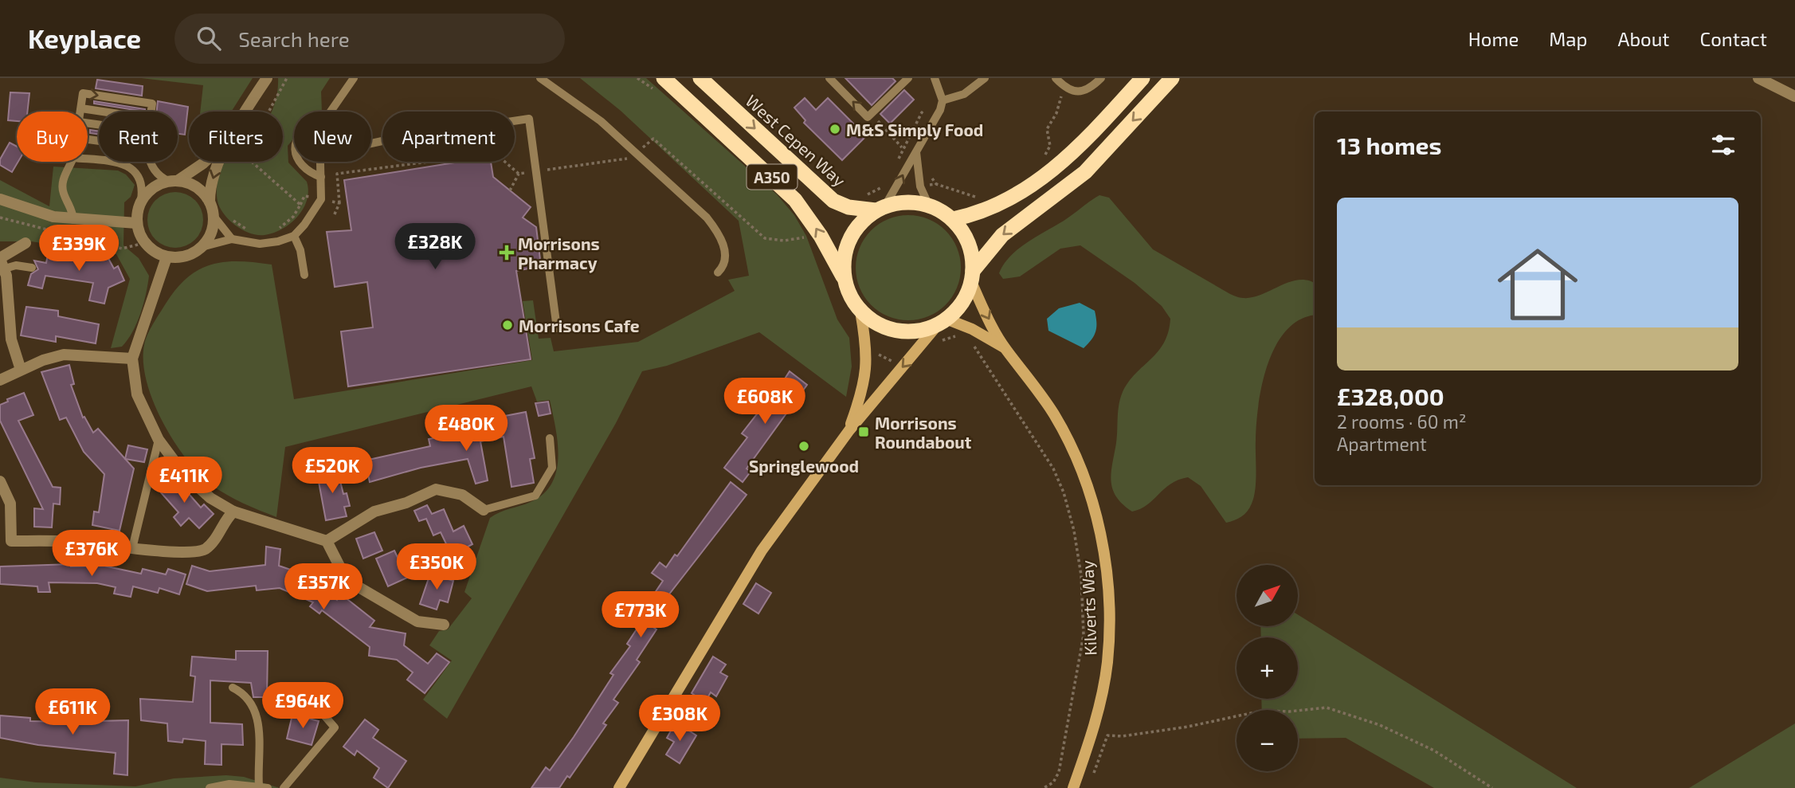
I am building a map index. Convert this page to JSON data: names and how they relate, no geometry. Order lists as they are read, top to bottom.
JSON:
{
  "streets": {
    "highway": ["West Cepen Way", "A350"],
    "main road": ["Kilverts Way"]
  },
  "crossings": [
    ["West Cepen Way", "A350"],
    ["West Cepen Way", "Kilverts Way"],
    ["A350", "Kilverts Way"]
  ],
  "places": {
    "other": ["M&S Simply Food", "Morrisons Cafe", "Springlewood"],
    "health": ["Morrisons Pharmacy"],
    "transit": ["Morrisons Roundabout"]
  },
  "north": "top right",
  "page": {
    "header": "Keyplace",
    "search": "Search here",
    "nav": [
      "Home",
      "Map",
      "About",
      "Contact"
    ],
    "chip": [
      "Buy",
      "Rent",
      "Filters",
      "New",
      "Apartment"
    ],
    "heading": "13 homes",
    "list": [
      {
        "name": "£328,000",
        "note": "2 rooms · 60 m² · Apartment"
      }
    ],
    "price": [
      "£328K",
      "£339K",
      "£608K",
      "£480K",
      "£520K",
      "£411K",
      "£376K",
      "£350K",
      "£357K",
      "£773K",
      "£964K",
      "£611K",
      "£308K"
    ],
    "map_buttons": ["+", "−"]
  }
}
